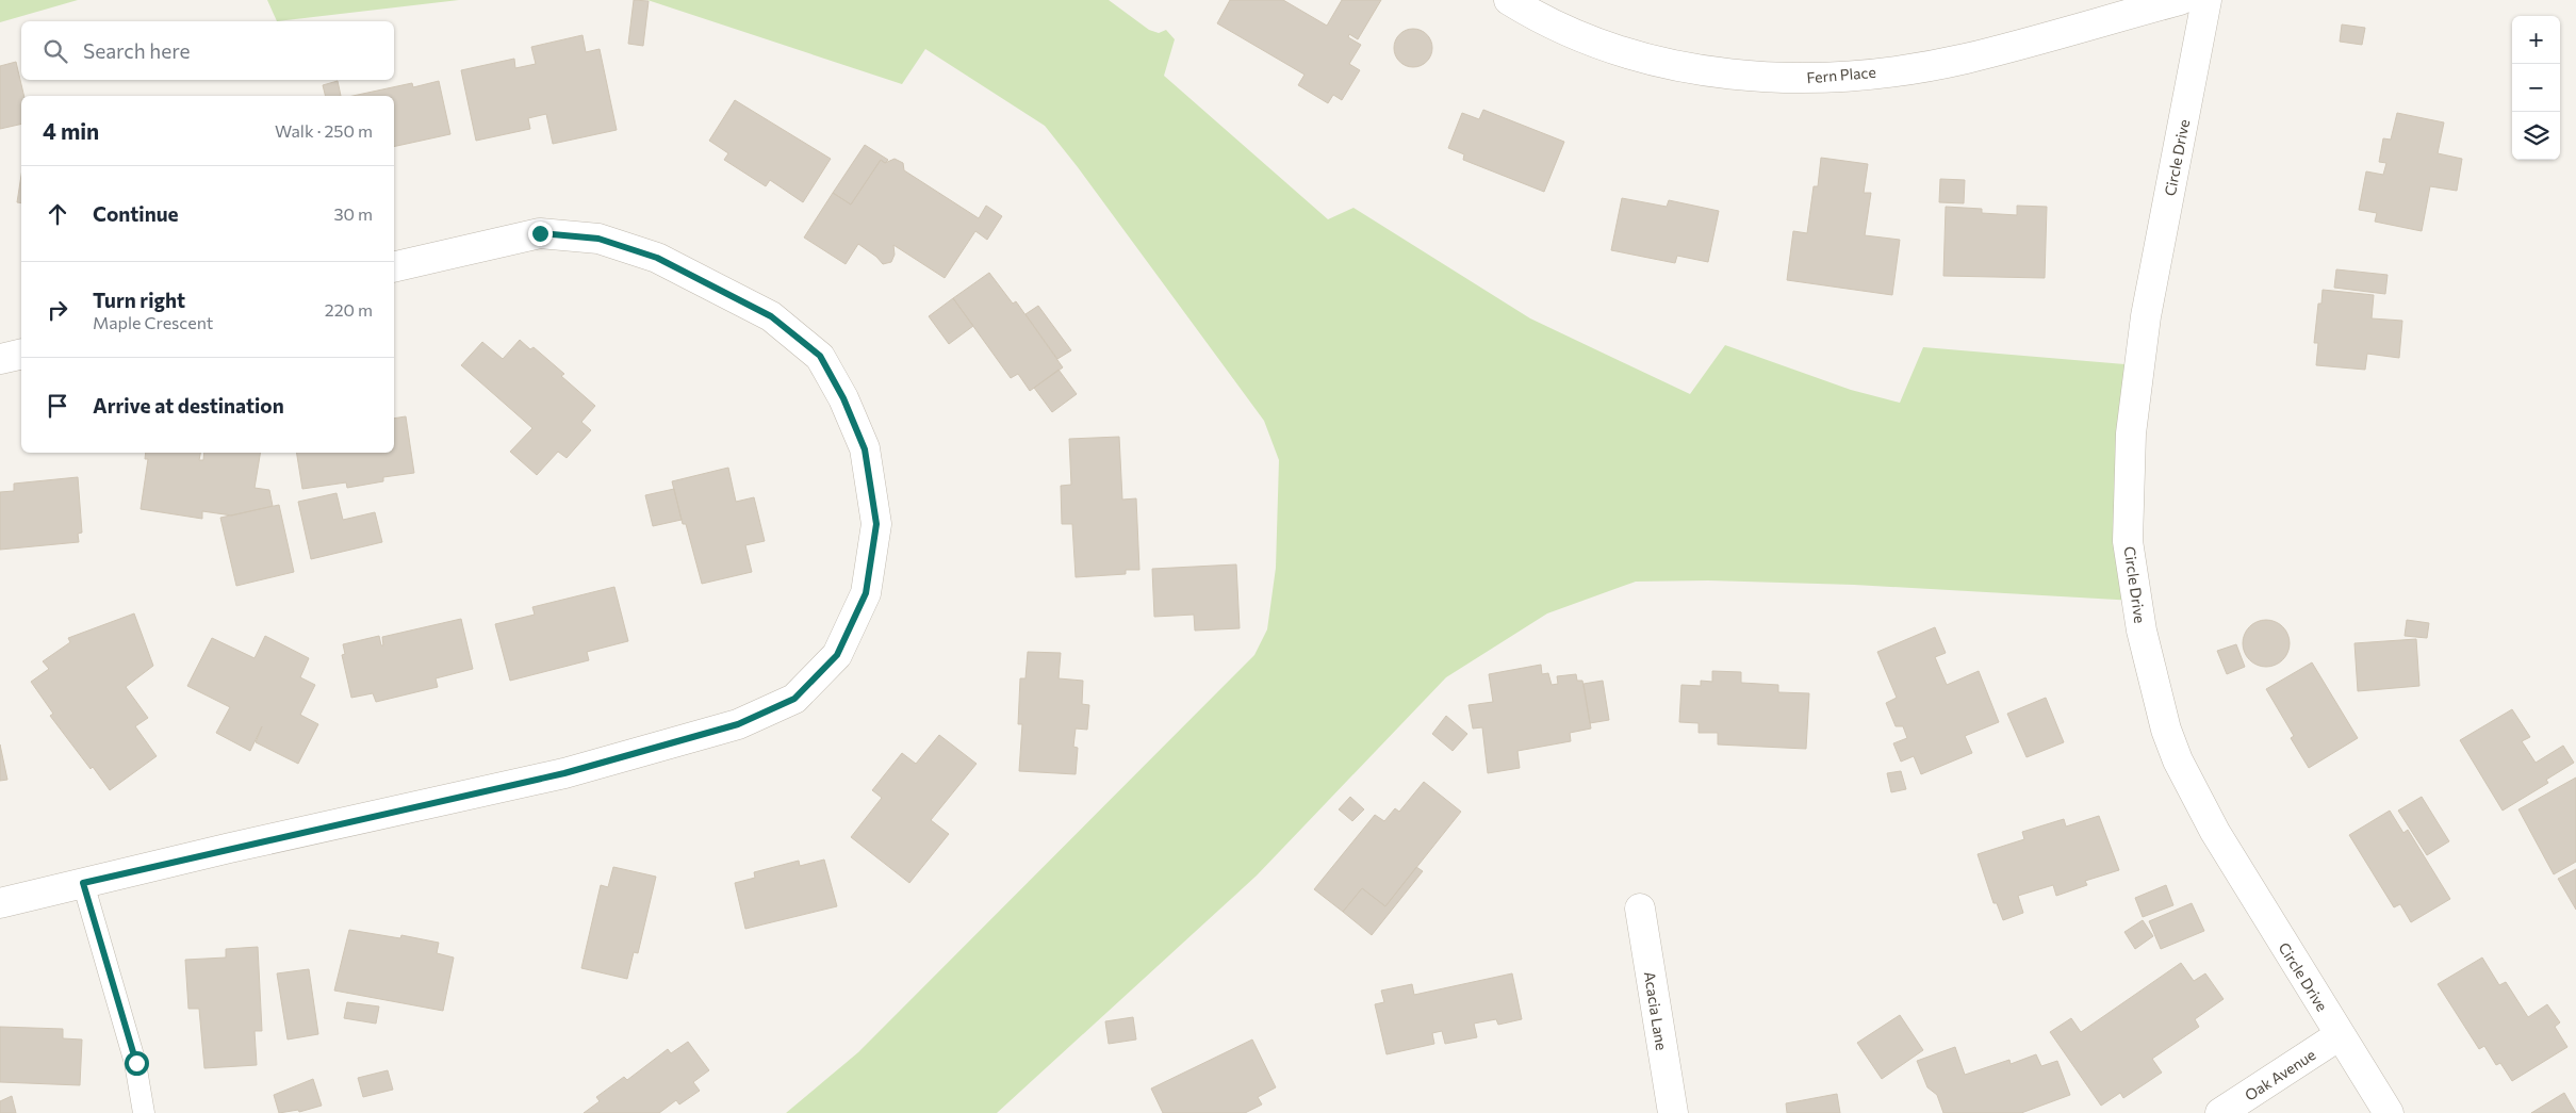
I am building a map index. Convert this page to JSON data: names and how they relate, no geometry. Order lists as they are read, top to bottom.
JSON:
{
  "streets": {
    "street": [
      "Fern Place",
      "Circle Drive",
      "Acacia Lane",
      "Oak Avenue"
    ]
  },
  "crossings": [
    ["Circle Drive", "Oak Avenue"]
  ],
  "page": {
    "map_buttons": ["+", "−"],
    "search": "Search here",
    "heading": ["4 min", "Walk · 250 m"],
    "list": [
      ["Continue", "30 m"],
      ["Turn right", "Maple Crescent", "220 m"],
      "Arrive at destination"
    ]
  }
}
